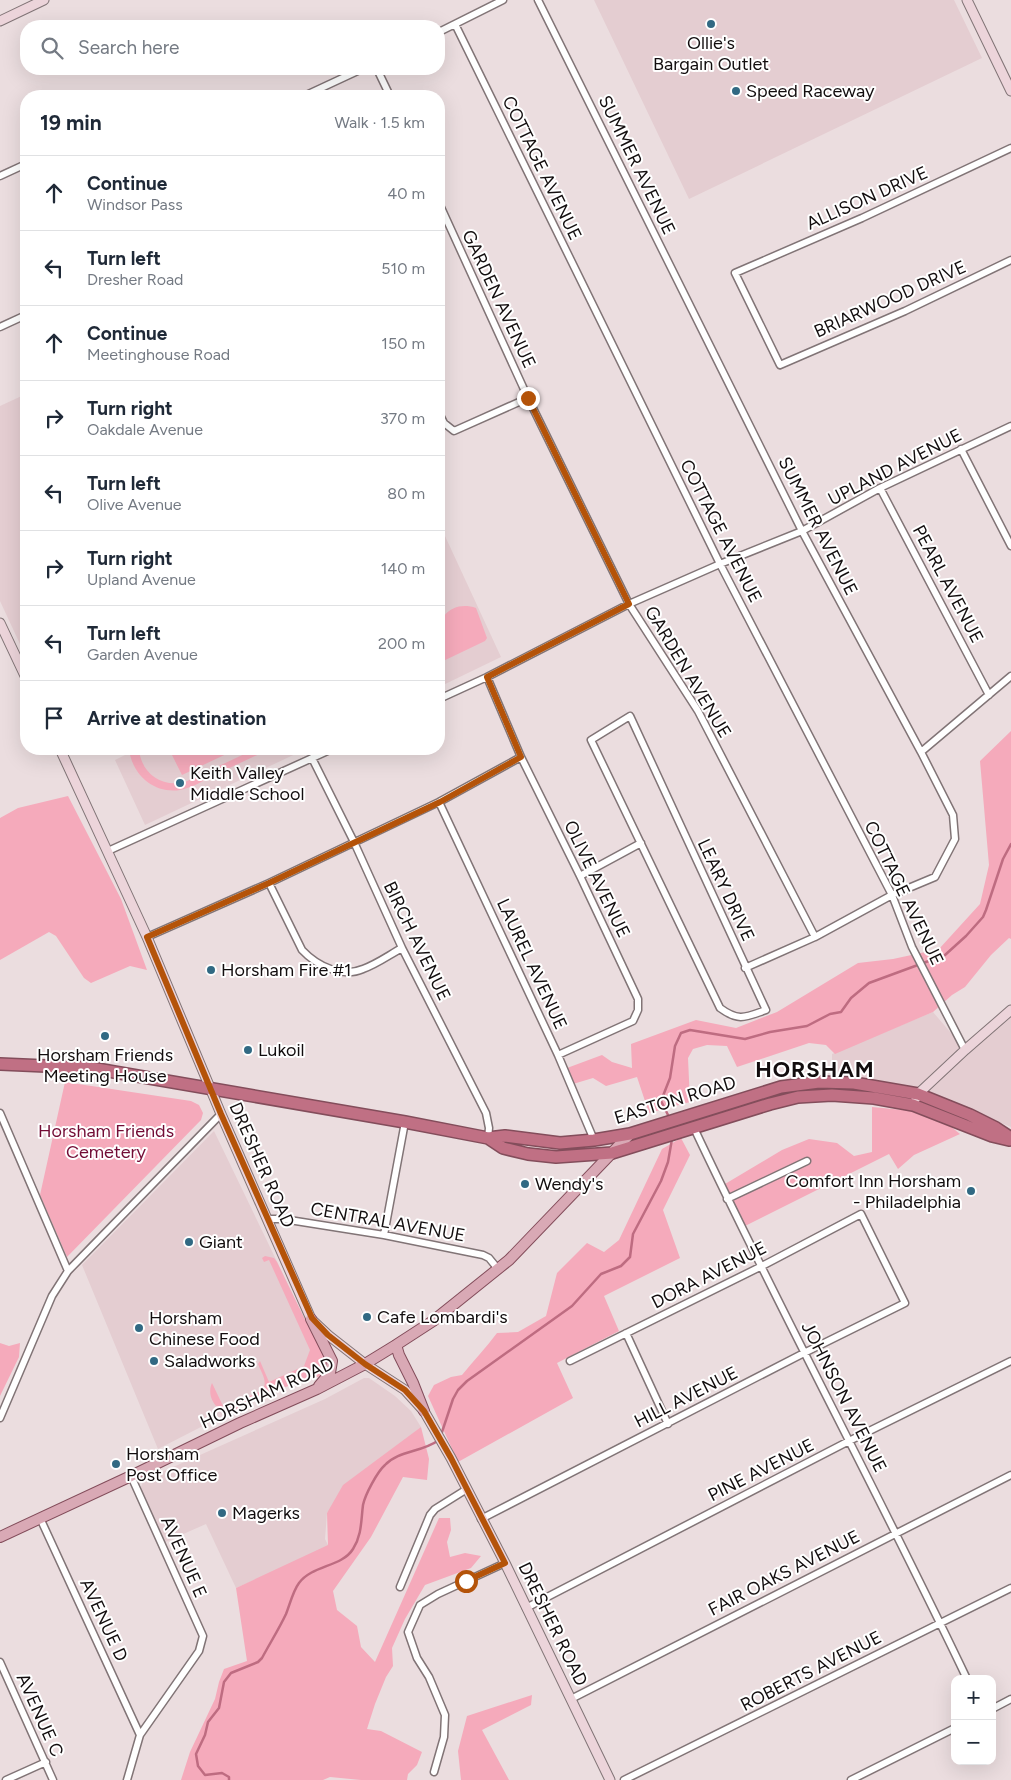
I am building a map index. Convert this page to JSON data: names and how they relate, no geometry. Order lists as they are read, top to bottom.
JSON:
{
  "streets": {
    "highway": ["EASTON ROAD"],
    "main road": ["DRESHER ROAD", "HORSHAM ROAD"],
    "street": [
      "SUMMER AVENUE",
      "COTTAGE AVENUE",
      "ALLISON DRIVE",
      "GARDEN AVENUE",
      "BRIARWOOD DRIVE",
      "UPLAND AVENUE",
      "PEARL AVENUE",
      "OLIVE AVENUE",
      "LEARY DRIVE",
      "BIRCH AVENUE",
      "LAUREL AVENUE",
      "CENTRAL AVENUE",
      "DORA AVENUE",
      "HILL AVENUE",
      "JOHNSON AVENUE",
      "PINE AVENUE",
      "AVENUE E",
      "FAIR OAKS AVENUE",
      "AVENUE D",
      "ROBERTS AVENUE",
      "AVENUE C"
    ]
  },
  "crossings": [
    ["SUMMER AVENUE", "COTTAGE AVENUE"],
    ["SUMMER AVENUE", "GARDEN AVENUE"],
    ["SUMMER AVENUE", "UPLAND AVENUE"],
    ["SUMMER AVENUE", "LEARY DRIVE"],
    ["COTTAGE AVENUE", "UPLAND AVENUE"],
    ["ALLISON DRIVE", "BRIARWOOD DRIVE"],
    ["GARDEN AVENUE", "UPLAND AVENUE"],
    ["UPLAND AVENUE", "PEARL AVENUE"],
    ["UPLAND AVENUE", "OLIVE AVENUE"],
    ["OLIVE AVENUE", "LAUREL AVENUE"],
    ["BIRCH AVENUE", "EASTON ROAD"],
    ["LAUREL AVENUE", "EASTON ROAD"],
    ["EASTON ROAD", "DRESHER ROAD"],
    ["EASTON ROAD", "HORSHAM ROAD"],
    ["EASTON ROAD", "JOHNSON AVENUE"],
    ["DRESHER ROAD", "CENTRAL AVENUE"],
    ["DRESHER ROAD", "HORSHAM ROAD"],
    ["DRESHER ROAD", "HILL AVENUE"],
    ["DRESHER ROAD", "PINE AVENUE"],
    ["DRESHER ROAD", "FAIR OAKS AVENUE"],
    ["CENTRAL AVENUE", "HORSHAM ROAD"],
    ["DORA AVENUE", "HILL AVENUE"],
    ["DORA AVENUE", "JOHNSON AVENUE"],
    ["HORSHAM ROAD", "AVENUE E"],
    ["HORSHAM ROAD", "AVENUE D"],
    ["HILL AVENUE", "JOHNSON AVENUE"],
    ["JOHNSON AVENUE", "PINE AVENUE"],
    ["JOHNSON AVENUE", "FAIR OAKS AVENUE"],
    ["JOHNSON AVENUE", "ROBERTS AVENUE"],
    ["AVENUE E", "AVENUE D"]
  ],
  "districts": ["HORSHAM"],
  "parks": ["Horsham Friends Cemetery"],
  "places": [
    "Ollie's Bargain Outlet",
    "Speed Raceway",
    "Keith Valley Middle School",
    "Horsham Fire #1",
    "Horsham Friends Meeting House",
    "Lukoil",
    "Wendy's",
    "Comfort Inn Horsham - Philadelphia",
    "Giant",
    "Cafe Lombardi's",
    "Horsham Chinese Food",
    "Saladworks",
    "Horsham Post Office",
    "Magerks"
  ],
  "page": {
    "search": "Search here",
    "heading": ["19 min", "Walk · 1.5 km"],
    "list": [
      ["Continue", "Windsor Pass", "40 m"],
      ["Turn left", "Dresher Road", "510 m"],
      ["Continue", "Meetinghouse Road", "150 m"],
      ["Turn right", "Oakdale Avenue", "370 m"],
      ["Turn left", "Olive Avenue", "80 m"],
      ["Turn right", "Upland Avenue", "140 m"],
      ["Turn left", "Garden Avenue", "200 m"],
      "Arrive at destination"
    ],
    "map_buttons": ["+", "−"]
  }
}
